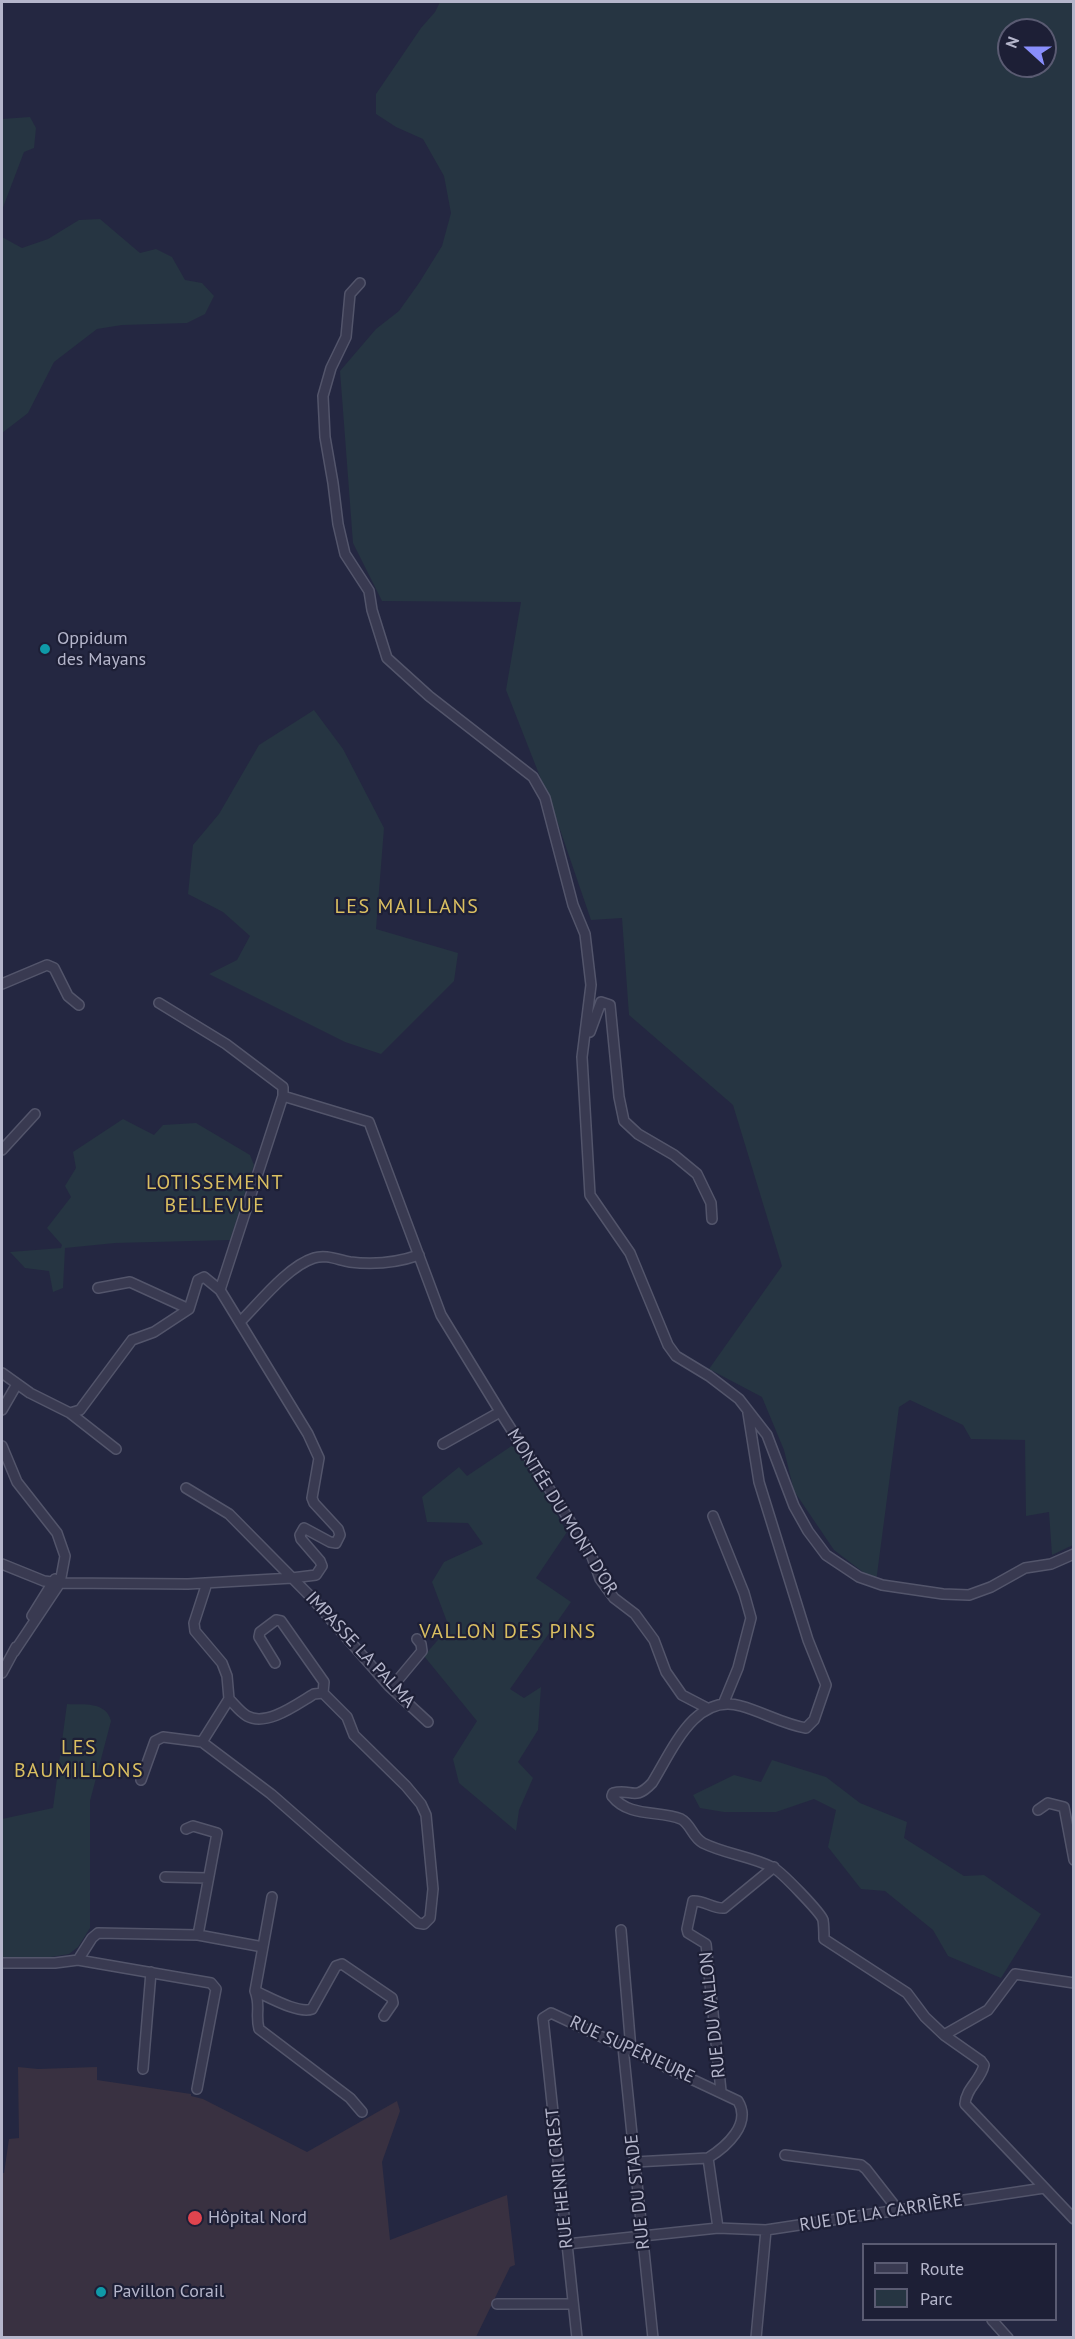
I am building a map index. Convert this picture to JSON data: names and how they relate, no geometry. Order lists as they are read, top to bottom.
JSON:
{
  "streets": {
    "street": [
      "MONTÉE DU MONT D'OR",
      "IMPASSE LA PALMA",
      "RUE DU VALLON",
      "RUE SUPÉRIEURE",
      "RUE HENRI CREST",
      "RUE DU STADE",
      "RUE DE LA CARRIÈRE"
    ]
  },
  "crossings": [
    ["RUE DU VALLON", "RUE SUPÉRIEURE"],
    ["RUE SUPÉRIEURE", "RUE HENRI CREST"],
    ["RUE SUPÉRIEURE", "RUE DU STADE"],
    ["RUE HENRI CREST", "RUE DE LA CARRIÈRE"],
    ["RUE DU STADE", "RUE DE LA CARRIÈRE"]
  ],
  "districts": [
    "LES MAILLANS",
    "LOTISSEMENT BELLEVUE",
    "VALLON DES PINS",
    "LES BAUMILLONS"
  ],
  "places": ["Oppidum des Mayans", "Hôpital Nord", "Pavillon Corail"],
  "legend": ["Route", "Parc"],
  "north": "left"
}
